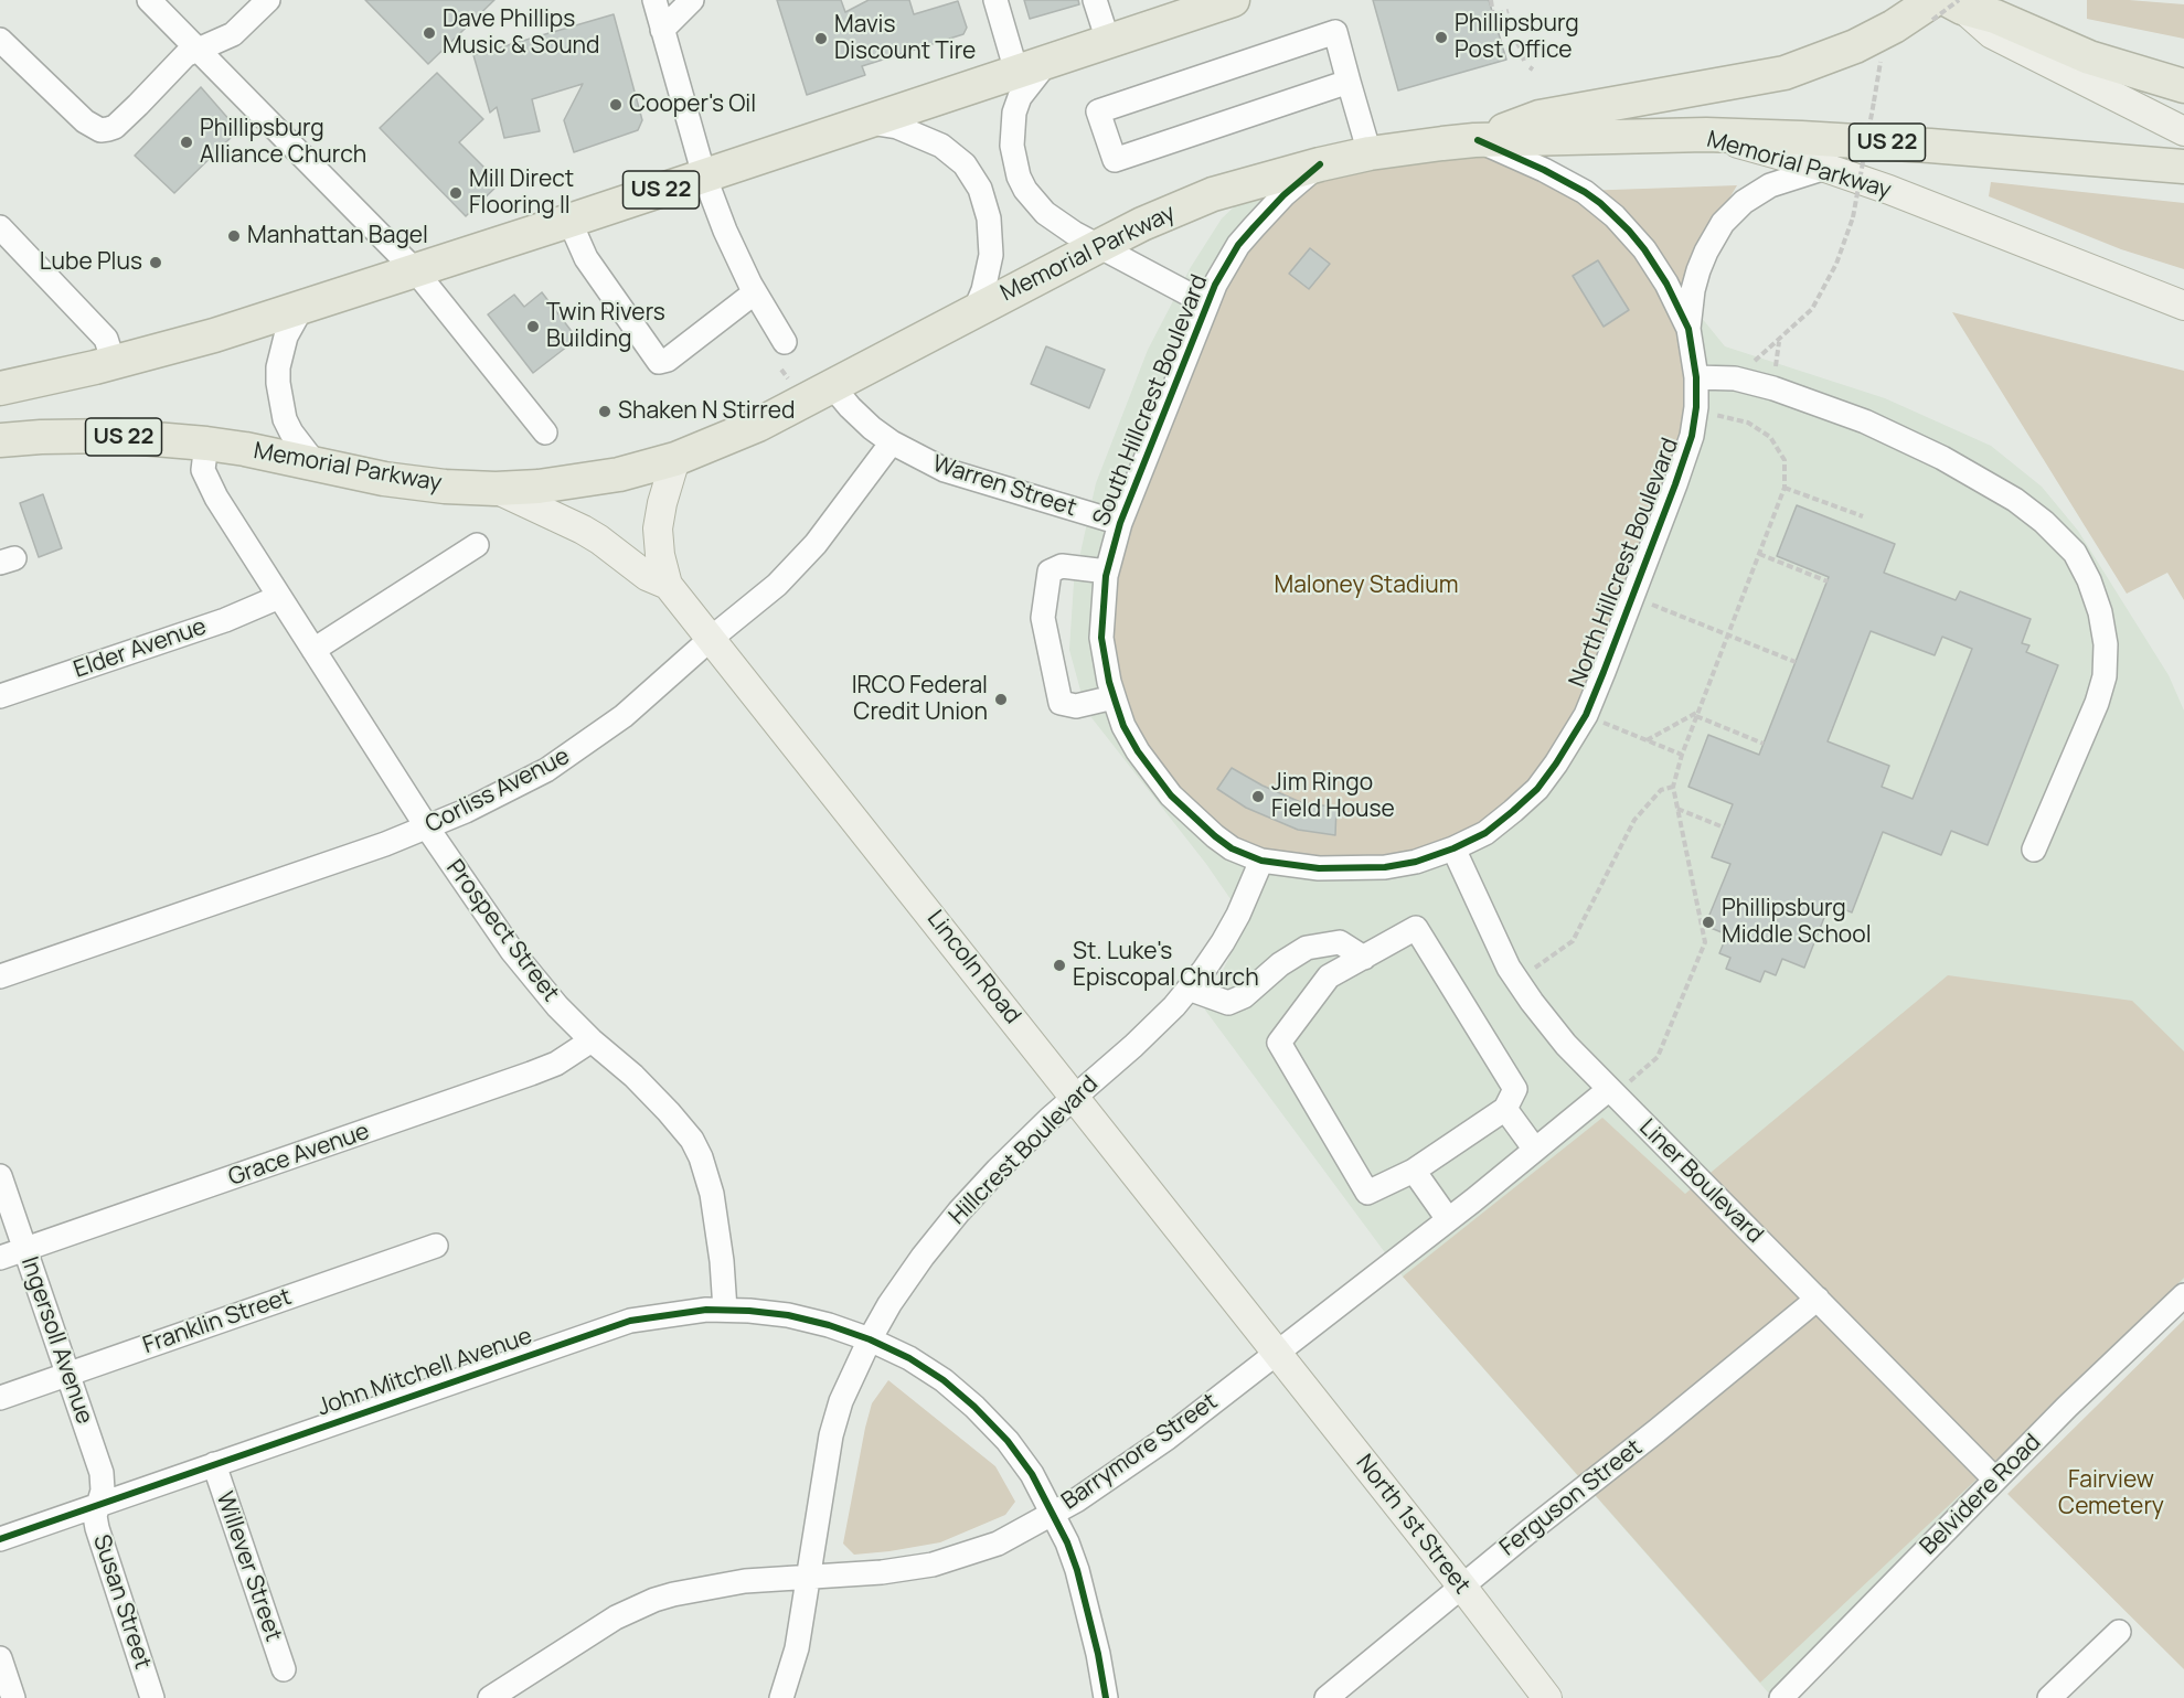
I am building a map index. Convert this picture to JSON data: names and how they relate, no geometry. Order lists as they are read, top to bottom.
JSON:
{
  "streets": {
    "highway": ["US 22", "Memorial Parkway"],
    "main road": ["Lincoln Road", "North 1st Street"],
    "street": [
      "South Hillcrest Boulevard",
      "Warren Street",
      "North Hillcrest Boulevard",
      "Elder Avenue",
      "Corliss Avenue",
      "Prospect Street",
      "Hillcrest Boulevard",
      "Grace Avenue",
      "Liner Boulevard",
      "Franklin Street",
      "Ingersoll Avenue",
      "John Mitchell Avenue",
      "Barrymore Street",
      "Belvidere Road",
      "Ferguson Street",
      "Willever Street",
      "Susan Street"
    ]
  },
  "crossings": [
    ["US 22", "Memorial Parkway"],
    ["US 22", "South Hillcrest Boulevard"],
    ["Memorial Parkway", "South Hillcrest Boulevard"],
    ["Memorial Parkway", "Warren Street"],
    ["Memorial Parkway", "North Hillcrest Boulevard"],
    ["Memorial Parkway", "Prospect Street"],
    ["Memorial Parkway", "Lincoln Road"],
    ["South Hillcrest Boulevard", "Warren Street"],
    ["South Hillcrest Boulevard", "North Hillcrest Boulevard"],
    ["South Hillcrest Boulevard", "Hillcrest Boulevard"],
    ["Warren Street", "Corliss Avenue"],
    ["North Hillcrest Boulevard", "Hillcrest Boulevard"],
    ["North Hillcrest Boulevard", "Liner Boulevard"],
    ["Elder Avenue", "Prospect Street"],
    ["Corliss Avenue", "Prospect Street"],
    ["Corliss Avenue", "Lincoln Road"],
    ["Prospect Street", "Grace Avenue"],
    ["Prospect Street", "John Mitchell Avenue"],
    ["Lincoln Road", "Hillcrest Boulevard"],
    ["Lincoln Road", "Barrymore Street"],
    ["Lincoln Road", "North 1st Street"],
    ["Hillcrest Boulevard", "John Mitchell Avenue"],
    ["Hillcrest Boulevard", "Barrymore Street"],
    ["Grace Avenue", "Ingersoll Avenue"],
    ["Liner Boulevard", "Barrymore Street"],
    ["Liner Boulevard", "Belvidere Road"],
    ["Liner Boulevard", "Ferguson Street"],
    ["Franklin Street", "Ingersoll Avenue"],
    ["Ingersoll Avenue", "John Mitchell Avenue"],
    ["Ingersoll Avenue", "Susan Street"],
    ["John Mitchell Avenue", "Barrymore Street"],
    ["John Mitchell Avenue", "Willever Street"],
    ["John Mitchell Avenue", "Susan Street"],
    ["Barrymore Street", "North 1st Street"],
    ["Ferguson Street", "North 1st Street"]
  ],
  "parks": ["Maloney Stadium", "Fairview Cemetery"],
  "places": [
    "Dave Phillips Music & Sound",
    "Phillipsburg Post Office",
    "Mavis Discount Tire",
    "Cooper's Oil",
    "Phillipsburg Alliance Church",
    "Mill Direct Flooring II",
    "Manhattan Bagel",
    "Lube Plus",
    "Twin Rivers Building",
    "Shaken N Stirred",
    "IRCO Federal Credit Union",
    "Jim Ringo Field House",
    "Phillipsburg Middle School",
    "St. Luke's Episcopal Church"
  ]
}
